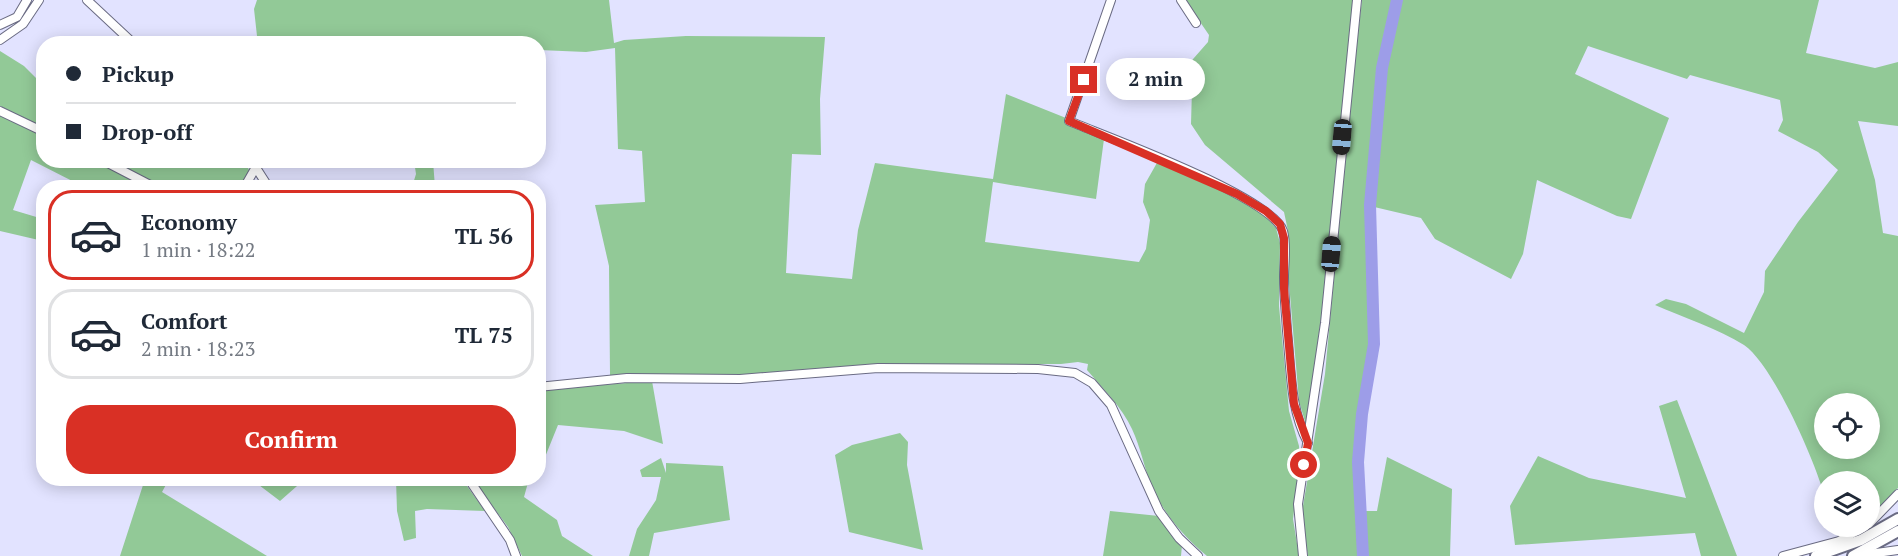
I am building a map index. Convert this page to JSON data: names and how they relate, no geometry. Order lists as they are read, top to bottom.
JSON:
{
  "page": {
    "banner": ["Pickup", "Drop-off"],
    "bubble": "2 min",
    "list": [
      {
        "name": "Economy",
        "note": "1 min · 18:22",
        "value": "TL 56"
      },
      {
        "name": "Comfort",
        "note": "2 min · 18:23",
        "value": "TL 75"
      }
    ],
    "buttons": "Confirm"
  }
}
